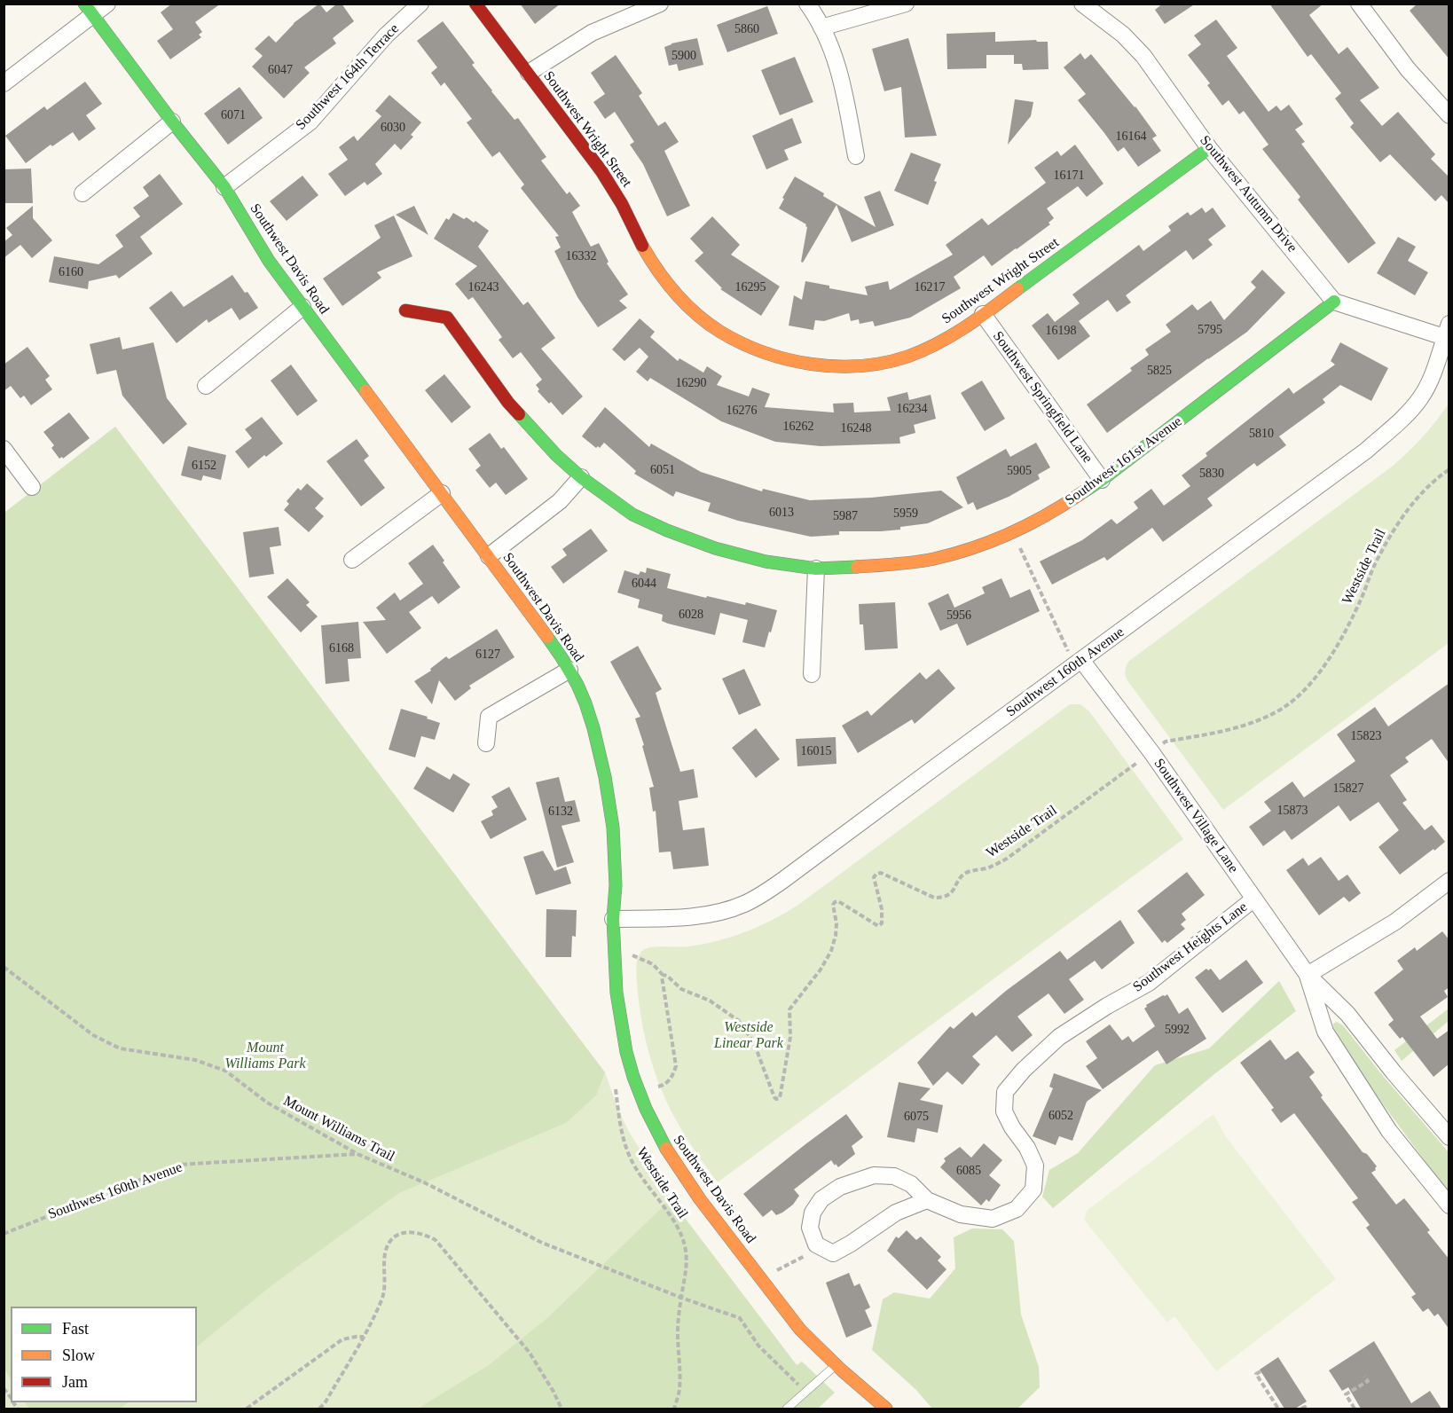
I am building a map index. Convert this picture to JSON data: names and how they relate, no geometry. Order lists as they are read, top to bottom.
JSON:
{
  "streets": {
    "street": [
      "Southwest 164th Terrace",
      "Southwest Wright Street",
      "Southwest Autumn Drive",
      "Southwest Davis Road",
      "Southwest Springfield Lane",
      "Southwest 161st Avenue",
      "Southwest 160th Avenue",
      "Southwest Village Lane",
      "Southwest Heights Lane"
    ],
    "path": ["Westside Trail", "Mount Williams Trail"]
  },
  "crossings": [
    ["Southwest 164th Terrace", "Southwest Davis Road"],
    ["Southwest Wright Street", "Southwest Autumn Drive"],
    ["Southwest Wright Street", "Southwest Springfield Lane"],
    ["Southwest Autumn Drive", "Southwest 161st Avenue"],
    ["Southwest Davis Road", "Westside Trail"],
    ["Southwest Davis Road", "Southwest 160th Avenue"],
    ["Southwest Springfield Lane", "Southwest 161st Avenue"],
    ["Westside Trail", "Mount Williams Trail"],
    ["Southwest 160th Avenue", "Southwest Village Lane"],
    ["Southwest 160th Avenue", "Mount Williams Trail"],
    ["Southwest Village Lane", "Southwest Heights Lane"]
  ],
  "parks": ["Westside Linear Park", "Mount Williams Park"],
  "house_numbers": [
    "5860",
    "5900",
    "6047",
    "6071",
    "6030",
    "16164",
    "16171",
    "16332",
    "6160",
    "16243",
    "16295",
    "16217",
    "5795",
    "16198",
    "5825",
    "16290",
    "16234",
    "16276",
    "16262",
    "16248",
    "5810",
    "6152",
    "6051",
    "5905",
    "5830",
    "6013",
    "5959",
    "5987",
    "6044",
    "6028",
    "5956",
    "6168",
    "6127",
    "15823",
    "16015",
    "15827",
    "15873",
    "6132",
    "5992",
    "6052",
    "6075",
    "6085"
  ],
  "legend": ["Fast", "Slow", "Jam"]
}
